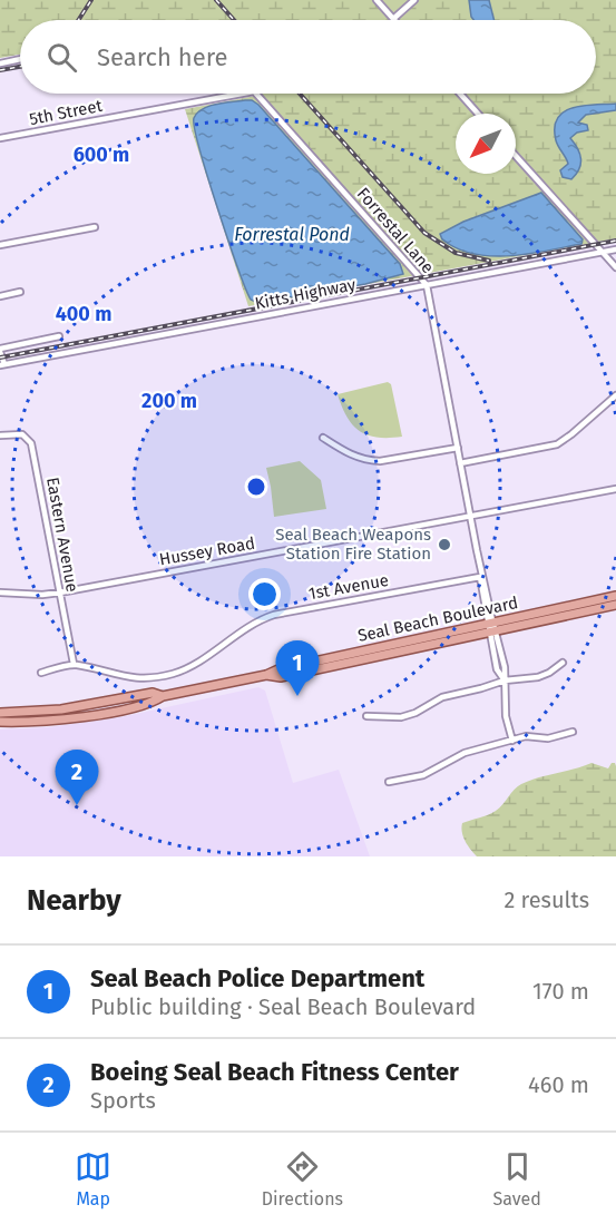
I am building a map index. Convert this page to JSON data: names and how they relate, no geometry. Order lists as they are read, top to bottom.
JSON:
{
  "streets": {
    "main road": ["Seal Beach Boulevard"],
    "street": [
      "5th Street",
      "Forrestal Lane",
      "Kitts Highway",
      "Eastern Avenue",
      "Hussey Road",
      "1st Avenue"
    ]
  },
  "crossings": [
    ["Forrestal Lane", "Kitts Highway"],
    ["Forrestal Lane", "Hussey Road"],
    ["Forrestal Lane", "1st Avenue"],
    ["Forrestal Lane", "Seal Beach Boulevard"],
    ["Eastern Avenue", "Hussey Road"],
    ["Eastern Avenue", "1st Avenue"]
  ],
  "water": ["Forrestal Pond"],
  "places": ["Seal Beach Weapons Station Fire Station"],
  "north": "bottom left",
  "page": {
    "search": "Search here",
    "pins": ["1", "2"],
    "heading": ["Nearby", "2 results"],
    "list": [
      {
        "mark": "1",
        "name": "Seal Beach Police Department",
        "note": "Public building · Seal Beach Boulevard",
        "value": "170 m"
      },
      {
        "mark": "2",
        "name": "Boeing Seal Beach Fitness Center",
        "note": "Sports",
        "value": "460 m"
      }
    ],
    "nav": ["Map", "Directions", "Saved"]
  },
  "rings": ["600 m", "400 m", "200 m"]
}
